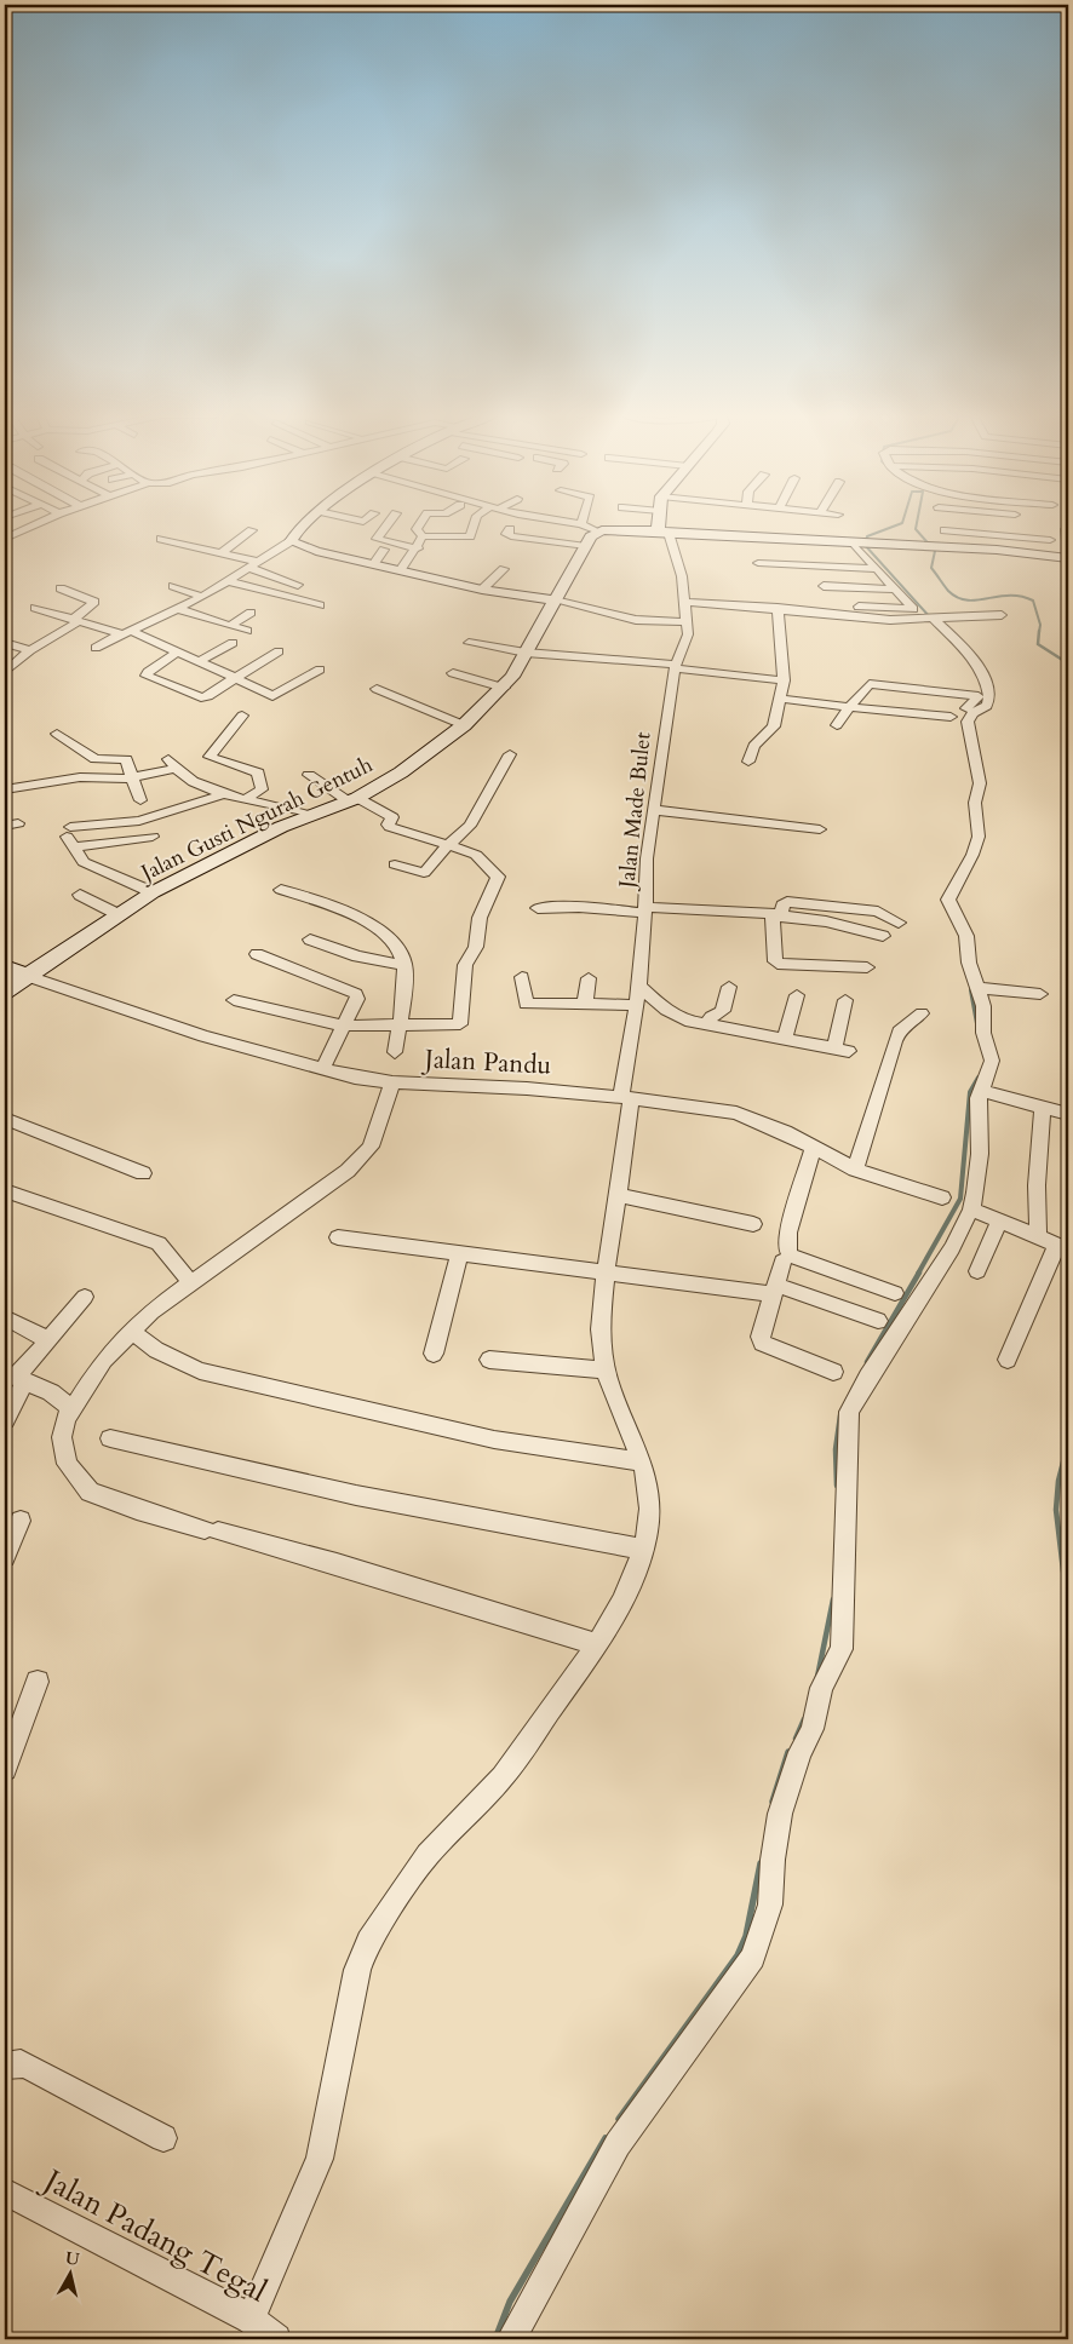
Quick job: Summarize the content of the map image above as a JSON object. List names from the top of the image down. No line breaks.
{"streets":{"main road":["Jalan Gusti Ngurah Gentuh","Jalan Pandu"],"street":["Jalan Made Bulet","Jalan Padang Tegal"]},"crossings":[["Jalan Made Bulet","Jalan Pandu"],["Jalan Made Bulet","Jalan Padang Tegal"],["Jalan Gusti Ngurah Gentuh","Jalan Pandu"]],"north":"top"}
